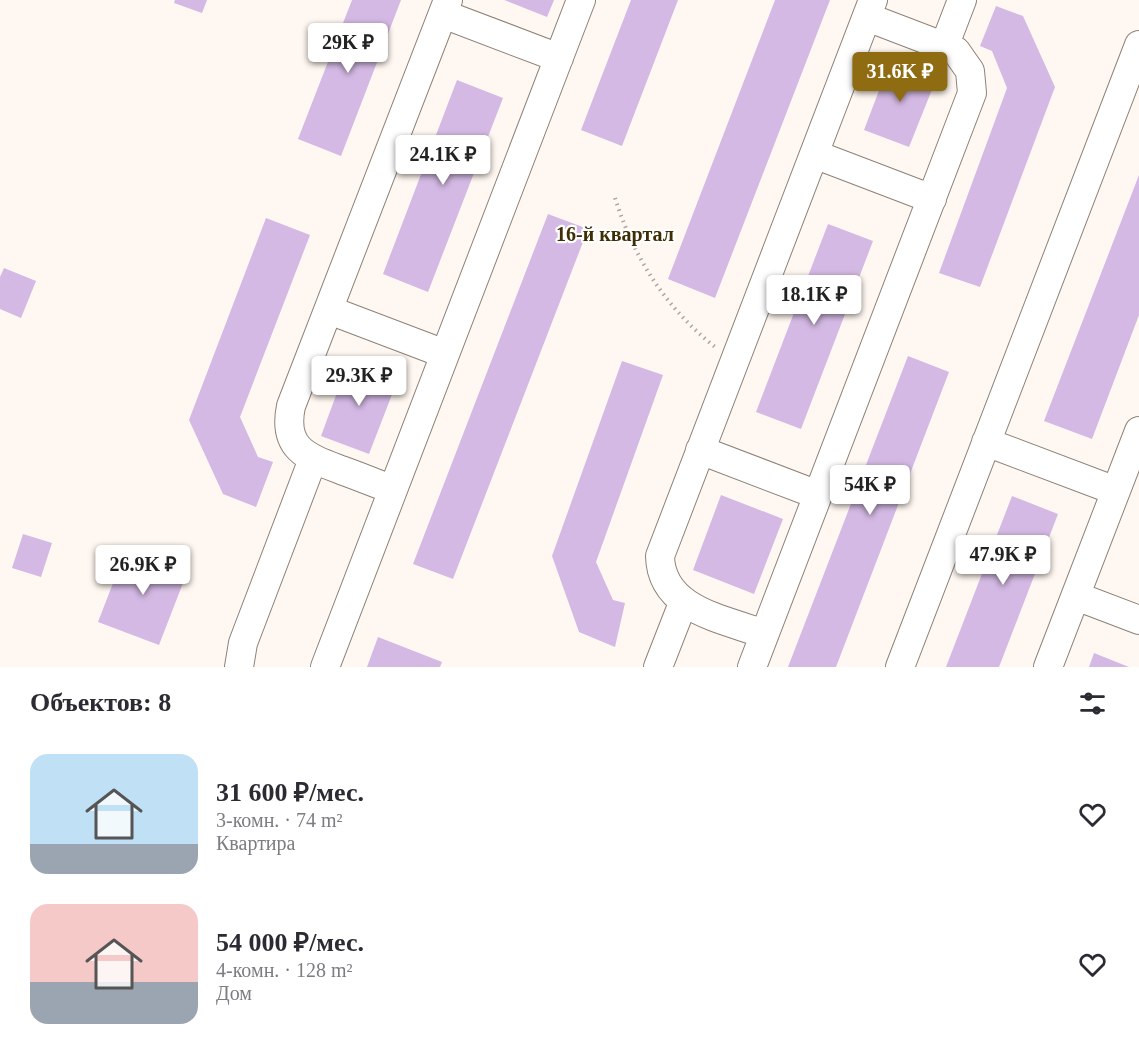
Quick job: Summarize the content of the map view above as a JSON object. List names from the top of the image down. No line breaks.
{"districts":["16-й квартал"],"page":{"price":["29K ₽","31.6K ₽","24.1K ₽","18.1K ₽","29.3K ₽","54K ₽","47.9K ₽","26.9K ₽"],"heading":"Объектов: 8","list":[{"name":"31 600 ₽/мес.","note":"3-комн. · 74 m² · Квартира"},{"name":"54 000 ₽/мес.","note":"4-комн. · 128 m² · Дом"}]}}
